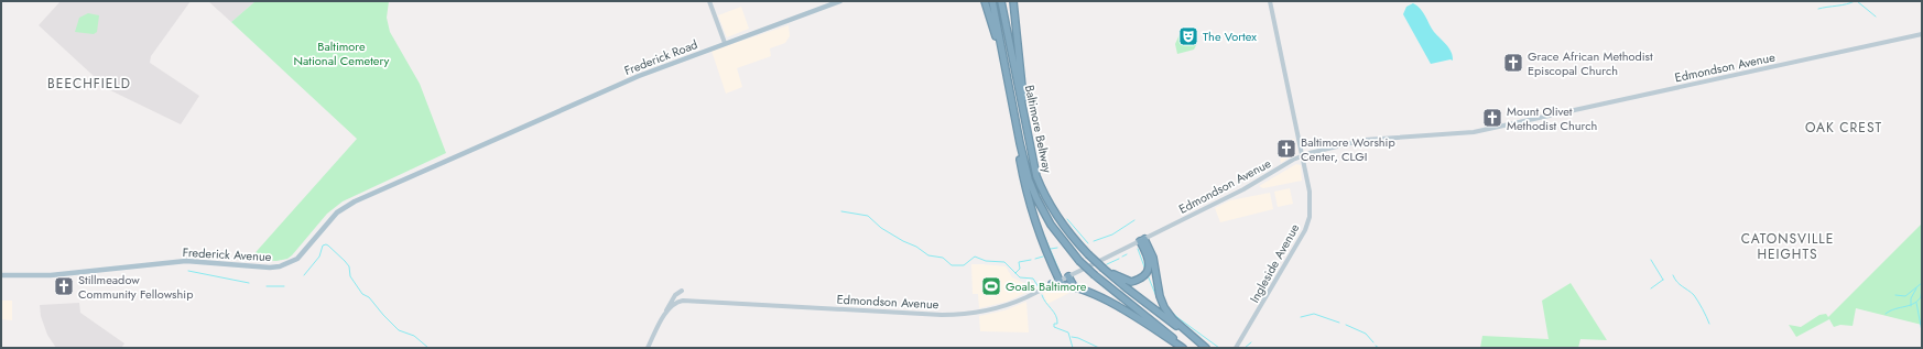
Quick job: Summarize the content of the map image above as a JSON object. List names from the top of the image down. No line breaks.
{"streets":{"highway":["Baltimore Beltway"],"main road":["Frederick Road","Edmondson Avenue","Frederick Avenue","Ingleside Avenue"]},"crossings":[["Frederick Road","Frederick Avenue"],["Edmondson Avenue","Ingleside Avenue"]],"districts":["BEECHFIELD","OAK CREST","CATONSVILLE HEIGHTS"],"parks":["Baltimore National Cemetery"],"places":{"theatre":["The Vortex"],"church":["Grace African Methodist Episcopal Church","Mount Olivet Methodist Church","Baltimore Worship Center, CLGI","Stillmeadow Community Fellowship"],"sports":["Goals Baltimore"]}}
